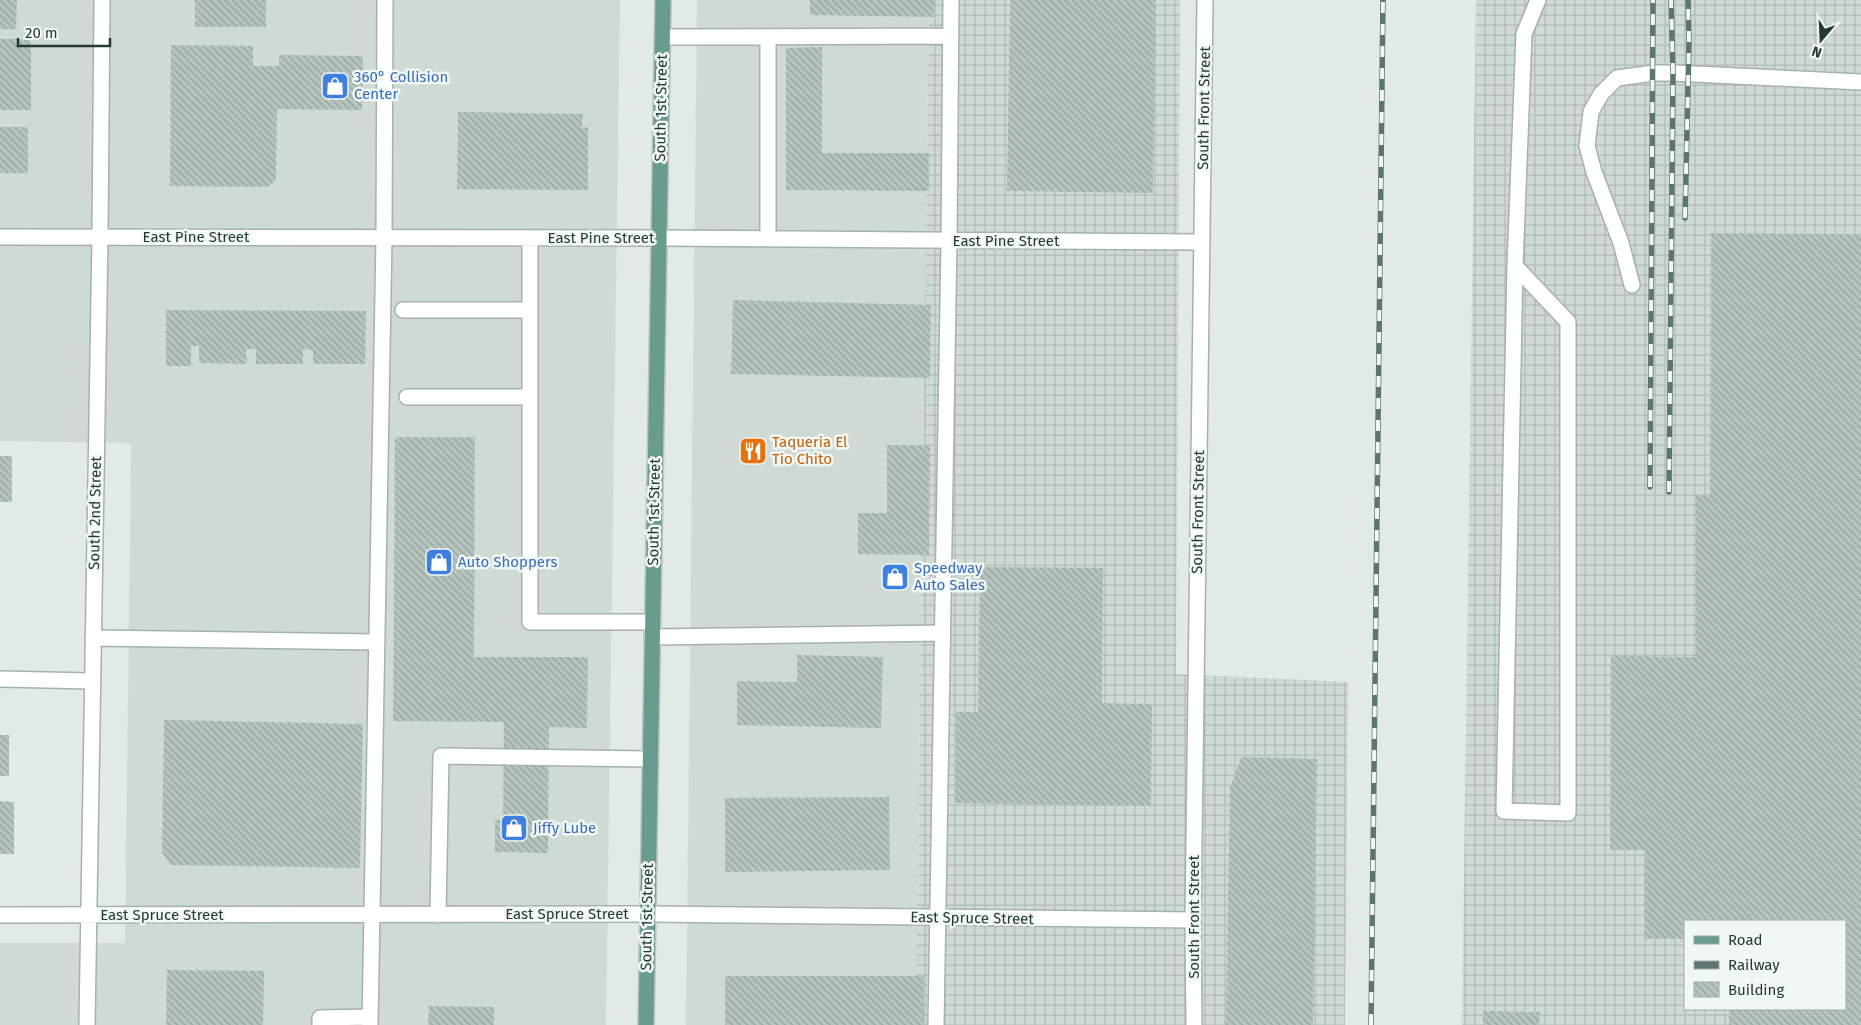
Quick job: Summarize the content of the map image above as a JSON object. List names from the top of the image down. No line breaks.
{"streets":{"main road":["South 1st Street"],"street":["South Front Street","East Pine Street","South 2nd Street","East Spruce Street"]},"crossings":[["South 1st Street","East Pine Street"],["South 1st Street","East Spruce Street"],["South Front Street","East Pine Street"],["South Front Street","East Spruce Street"],["East Pine Street","South 2nd Street"],["South 2nd Street","East Spruce Street"]],"places":{"shop":["360° Collision Center","Auto Shoppers","Speedway Auto Sales","Jiffy Lube"],"restaurant":["Taqueria El Tio Chito"]},"legend":["Road","Railway","Building"],"scale_bar":"20 m","north":"bottom"}
